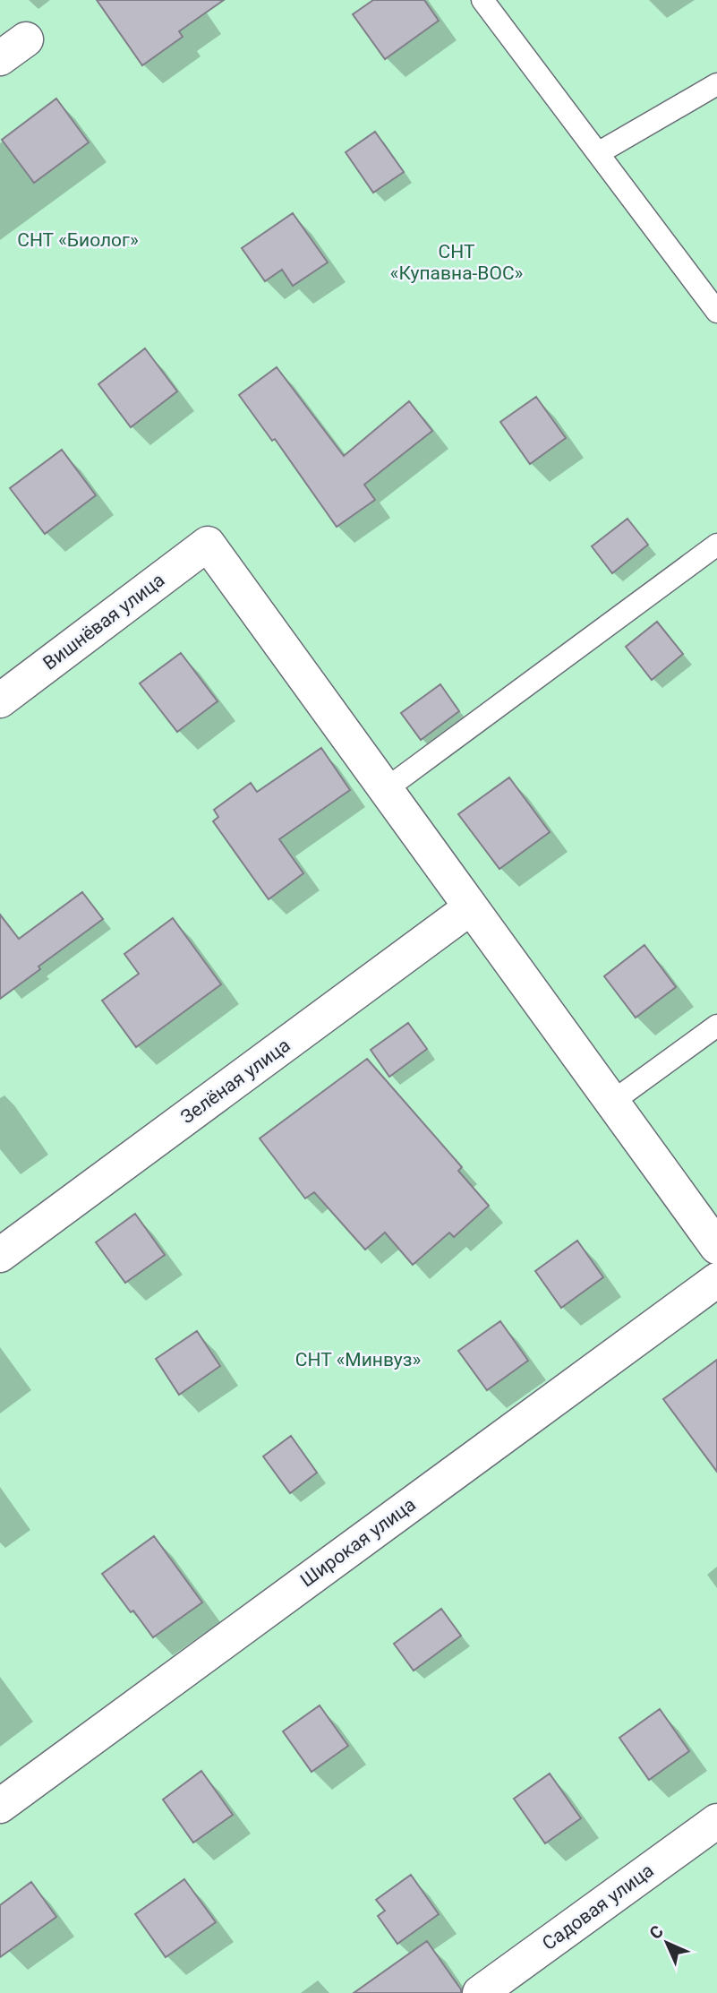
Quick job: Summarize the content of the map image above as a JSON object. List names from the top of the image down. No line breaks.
{"streets":{"street":["Вишнёвая улица","Зелёная улица","Широкая улица","Садовая улица"]},"parks":["СНТ «Биолог»","СНТ «Купавна-ВОС»","СНТ «Минвуз»"],"north":"top left"}
